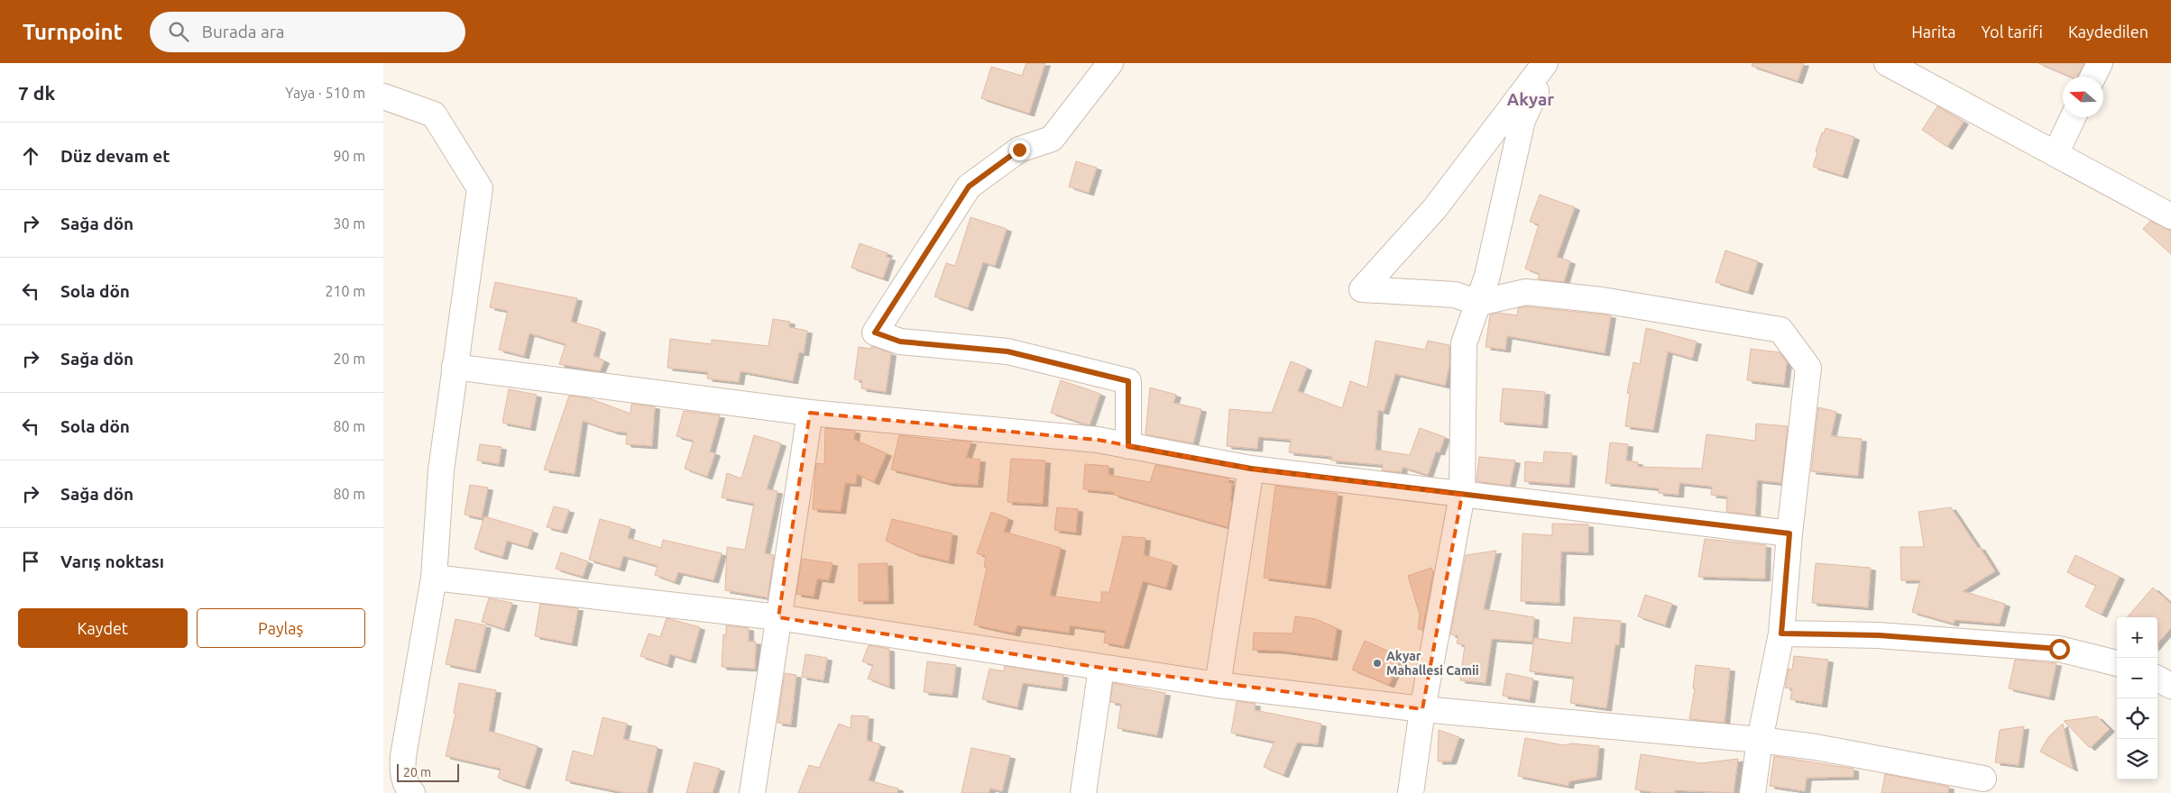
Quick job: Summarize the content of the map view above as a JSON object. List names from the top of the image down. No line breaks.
{"districts":["Akyar"],"places":["Akyar Mahallesi Camii"],"scale_bar":"20 m","north":"left","page":{"header":"Turnpoint","search":"Burada ara","nav":["Harita","Yol tarifi","Kaydedilen"],"heading":["7 dk","Yaya · 510 m"],"list":[["Düz devam et","90 m"],["Sağa dön","30 m"],["Sola dön","210 m"],["Sağa dön","20 m"],["Sola dön","80 m"],["Sağa dön","80 m"],"Varış noktası"],"buttons":["Kaydet","Paylaş"],"map_buttons":["+","−"],"scale":"20 m"}}
